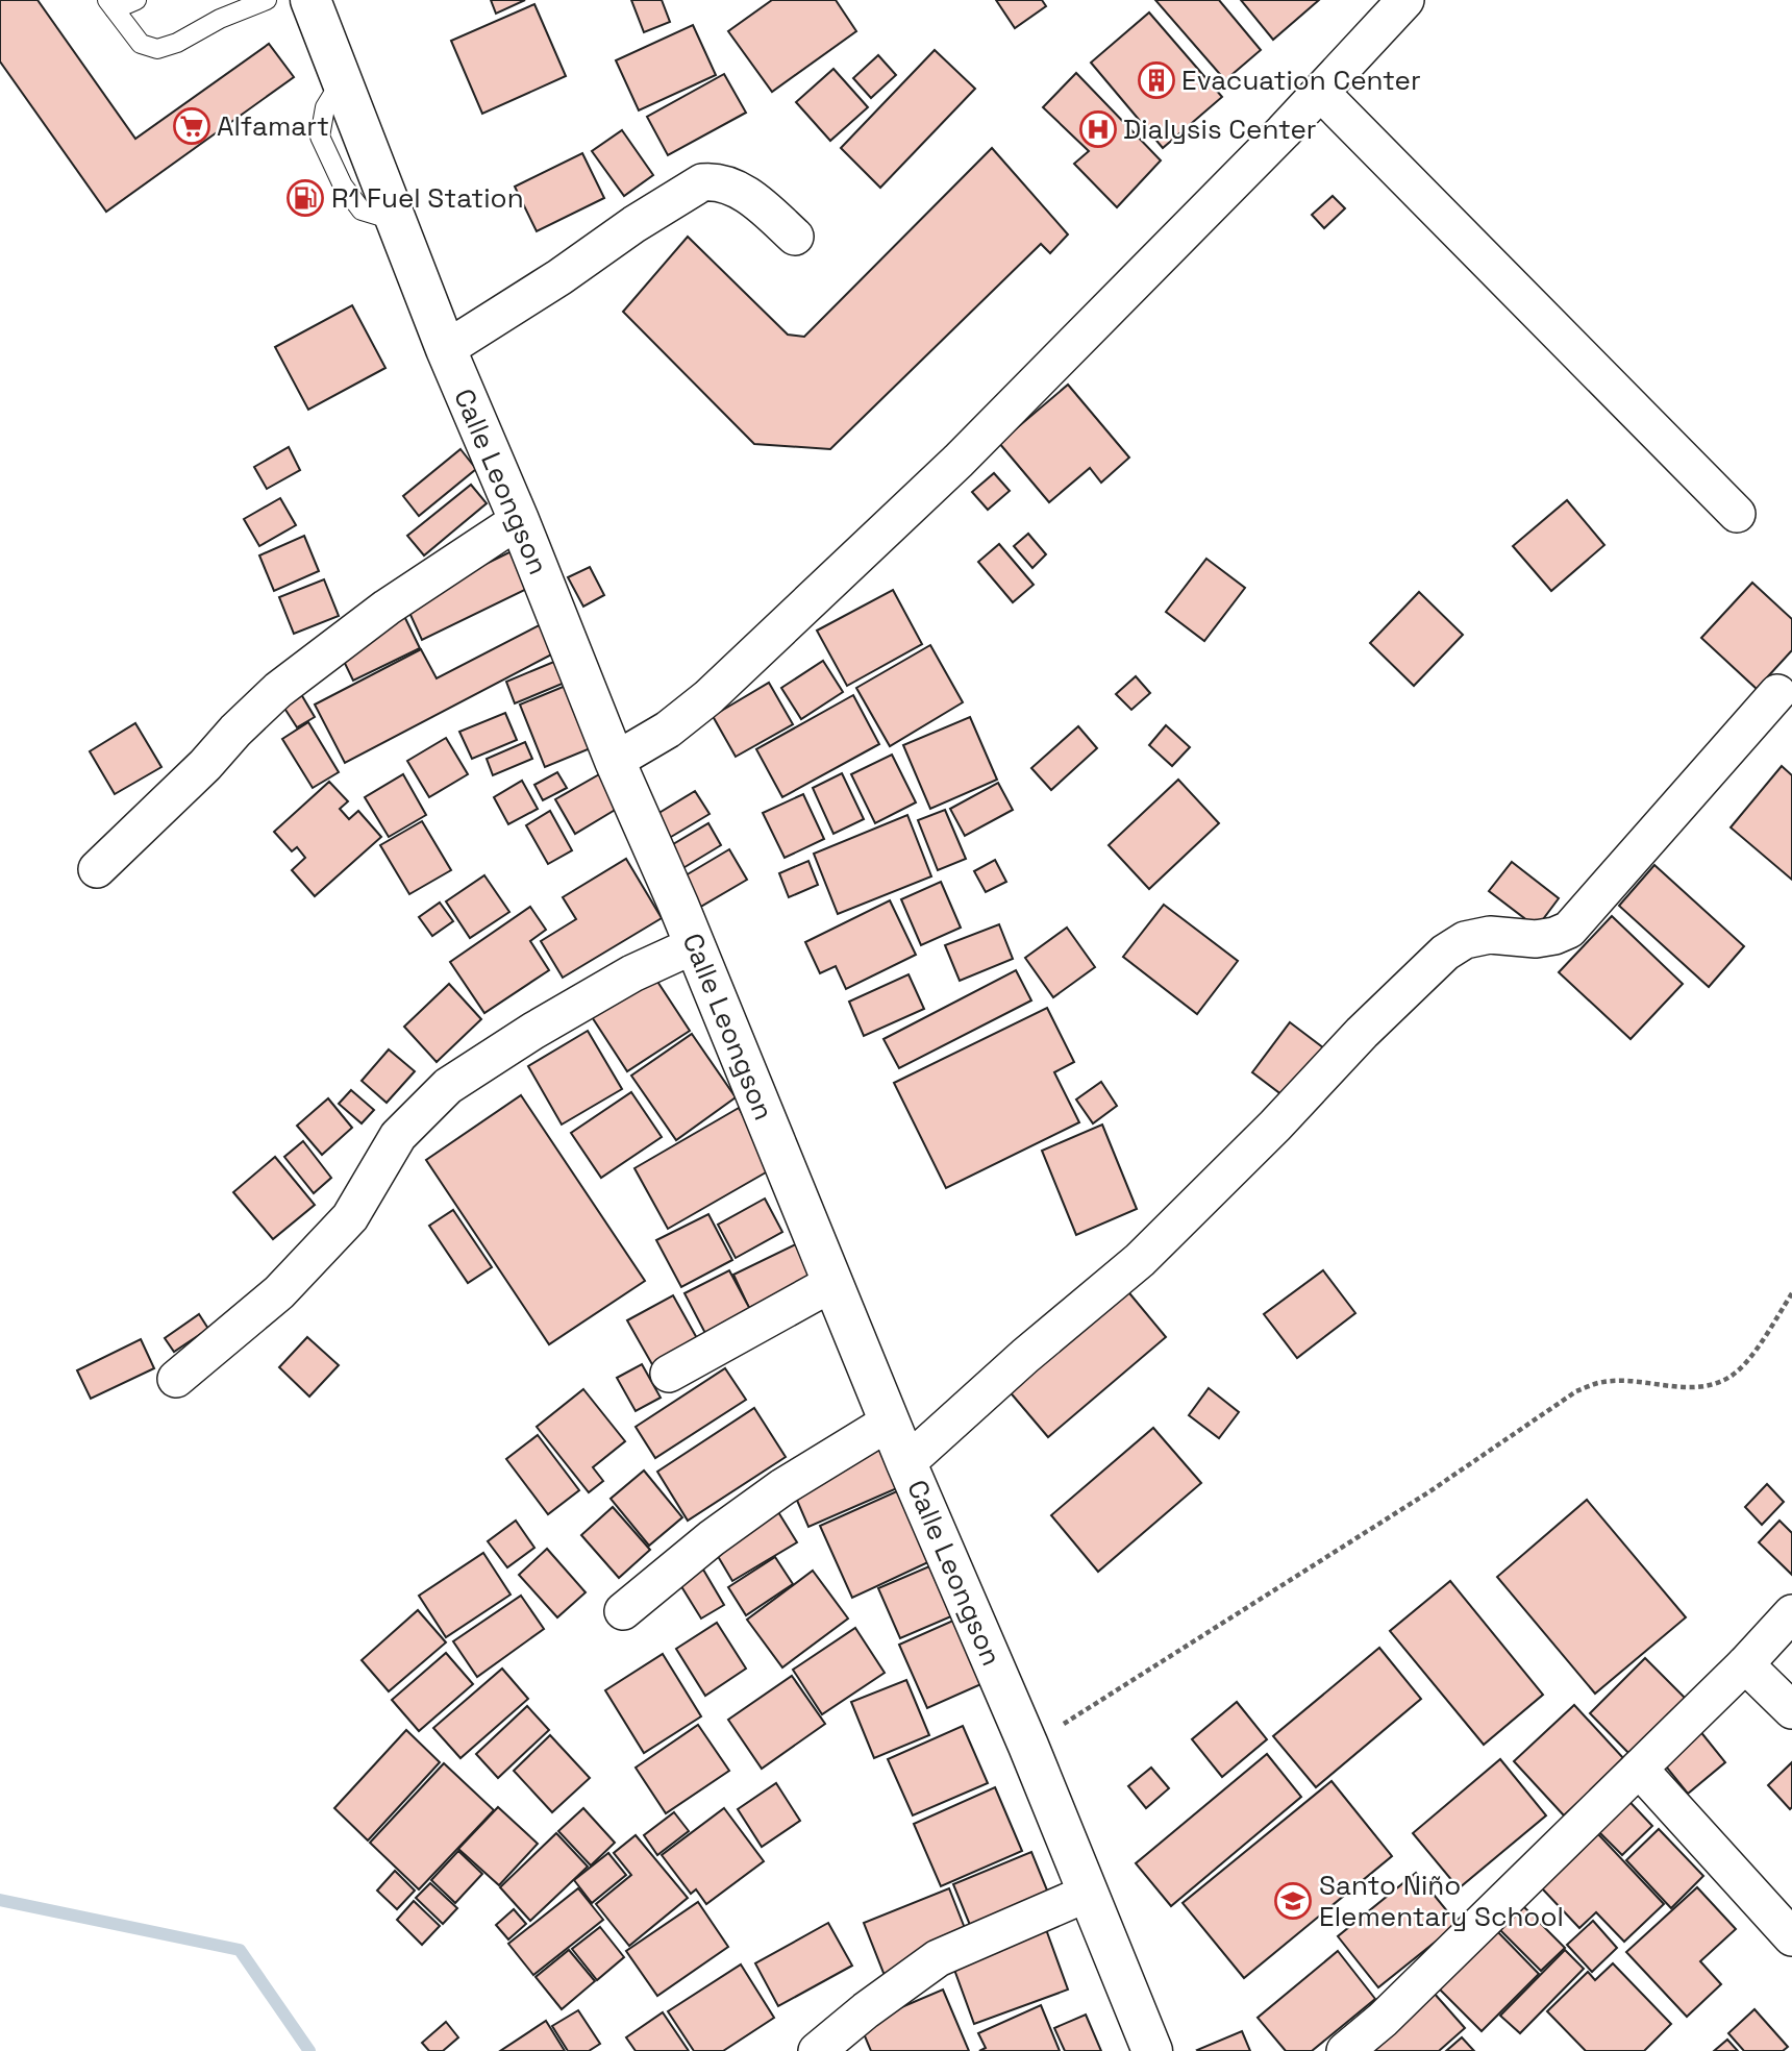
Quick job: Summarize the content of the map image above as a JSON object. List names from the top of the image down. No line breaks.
{"streets":{"main road":["Calle Leongson"]},"places":{"building":["Evacuation Center"],"supermarket":["Alfamart"],"hospital":["Dialysis Center"],"fuel station":["R1 Fuel Station"],"school or university":["Santo Niño Elementary School"]}}
